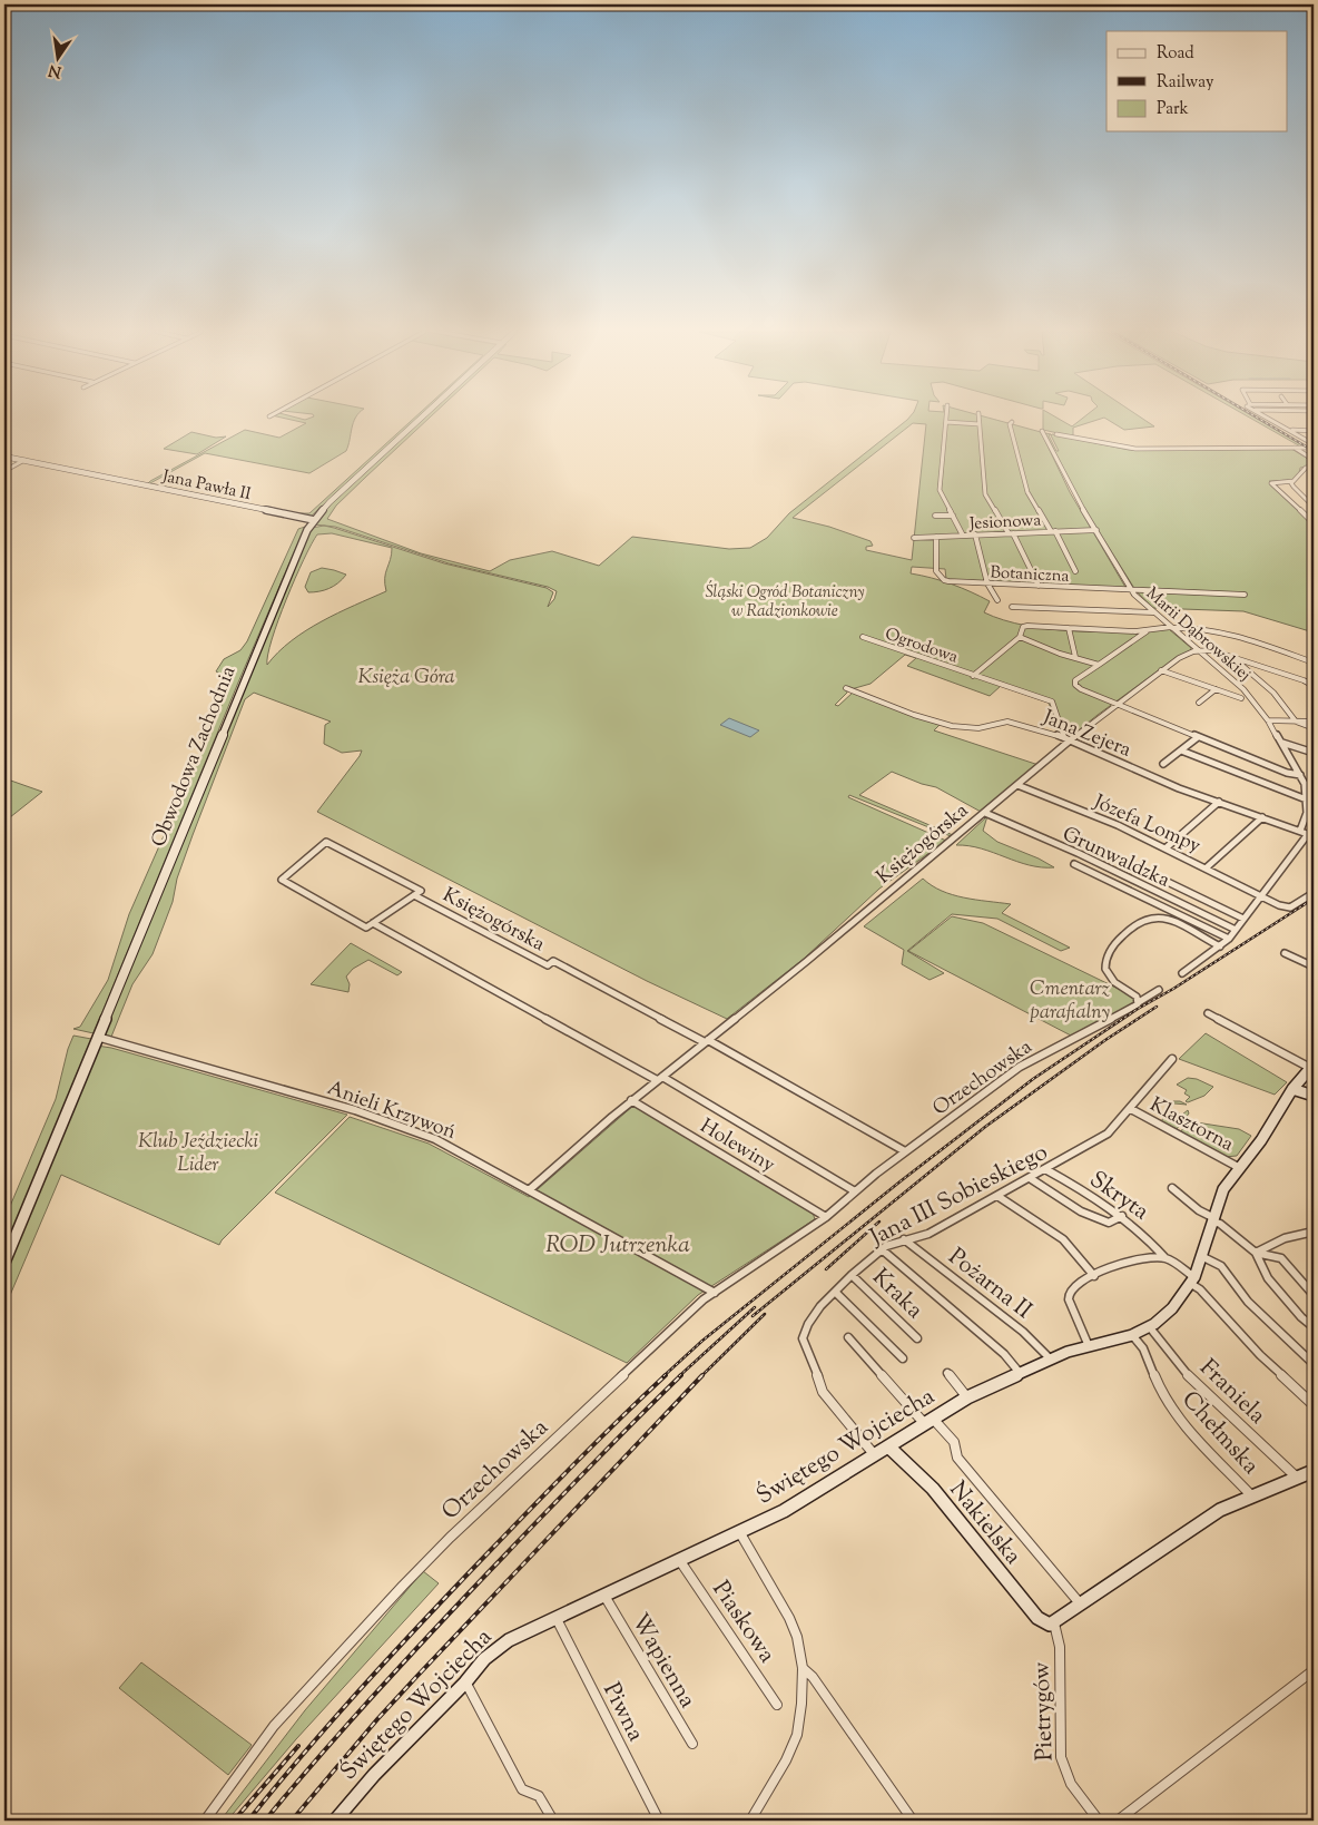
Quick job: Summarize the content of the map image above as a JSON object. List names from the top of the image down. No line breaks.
{"streets":{"main road":["Jana Pawła II","Obwodowa Zachodnia","Świętego Wojciecha","Nakielska"],"street":["Jesionowa","Botaniczna","Marii Dąbrowskiej","Ogrodowa","Jana Zejera","Józefa Lompy","Księżogórska","Grunwaldzka","Orzechowska","Anieli Krzywoń","Klasztorna","Holewiny","Jana III Sobieskiego","Skryta","Pożarna II","Kraka","Franiela","Chełmska","Piaskowa","Wapienna","Piwna","Pietrygów"]},"crossings":[["Jana Pawła II","Obwodowa Zachodnia"],["Jesionowa","Botaniczna"],["Jesionowa","Marii Dąbrowskiej"],["Botaniczna","Marii Dąbrowskiej"],["Marii Dąbrowskiej","Ogrodowa"],["Marii Dąbrowskiej","Księżogórska"],["Ogrodowa","Jana Zejera"],["Ogrodowa","Księżogórska"],["Jana Zejera","Księżogórska"],["Obwodowa Zachodnia","Anieli Krzywoń"],["Józefa Lompy","Księżogórska"],["Księżogórska","Grunwaldzka"],["Księżogórska","Anieli Krzywoń"],["Księżogórska","Holewiny"],["Orzechowska","Anieli Krzywoń"],["Orzechowska","Holewiny"],["Klasztorna","Jana III Sobieskiego"],["Klasztorna","Świętego Wojciecha"],["Jana III Sobieskiego","Skryta"],["Jana III Sobieskiego","Pożarna II"],["Jana III Sobieskiego","Kraka"],["Jana III Sobieskiego","Świętego Wojciecha"],["Skryta","Świętego Wojciecha"],["Pożarna II","Świętego Wojciecha"],["Franiela","Świętego Wojciecha"],["Chełmska","Świętego Wojciecha"],["Świętego Wojciecha","Nakielska"],["Świętego Wojciecha","Piaskowa"],["Świętego Wojciecha","Wapienna"],["Świętego Wojciecha","Piwna"],["Nakielska","Pietrygów"]],"parks":["Śląski Ogród Botaniczny w Radzionkowie","Księża Góra","Cmentarz parafialny","Klub Jeździecki Lider","ROD Jutrzenka"],"legend":["Road","Railway","Park"],"north":"bottom"}
